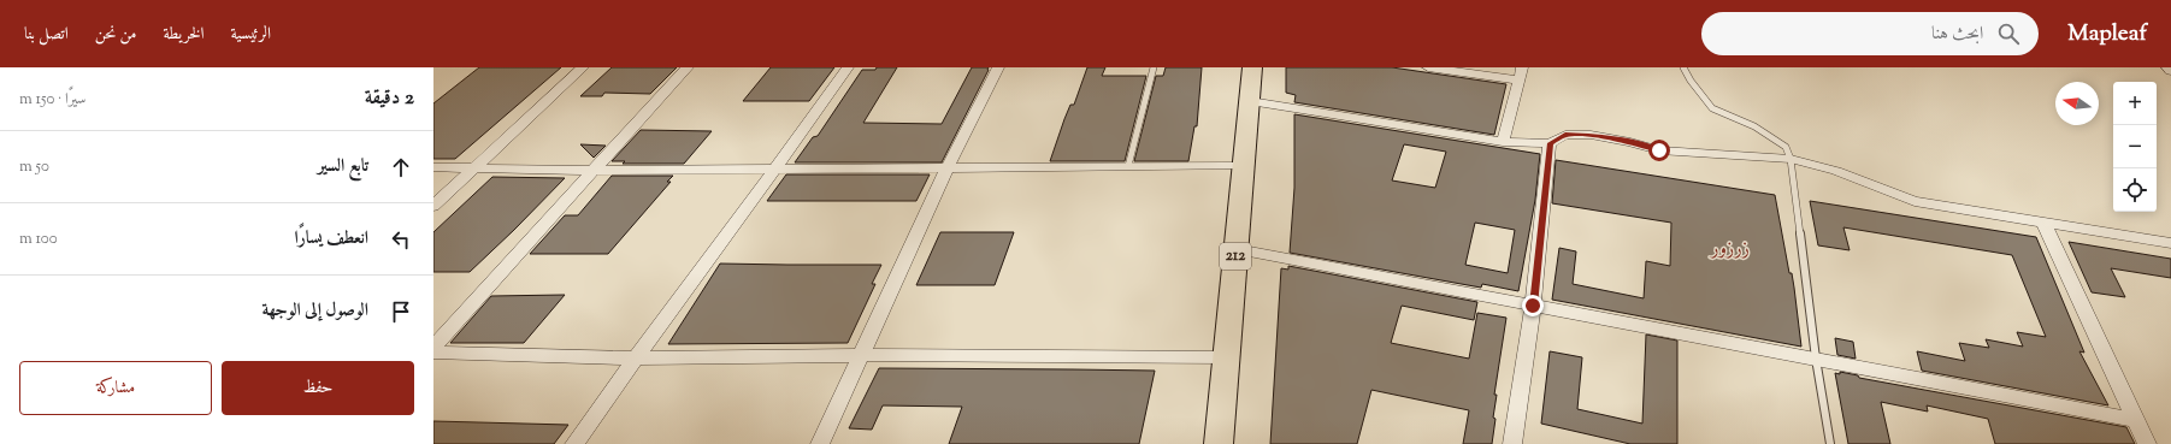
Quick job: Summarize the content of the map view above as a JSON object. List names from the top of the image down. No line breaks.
{"streets":{"main road":["212"]},"districts":["زرزور"],"north":"left","page":{"header":"Mapleaf","search":"ابحث هنا","nav":["الرئيسية","الخريطة","من نحن","اتصل بنا"],"heading":["2 دقيقة","سيرًا · 150 m"],"map_buttons":["+","−"],"list":[["تابع السير","50 m"],["انعطف يسارًا","100 m"],"الوصول إلى الوجهة"],"buttons":["حفظ","مشاركة"]}}
